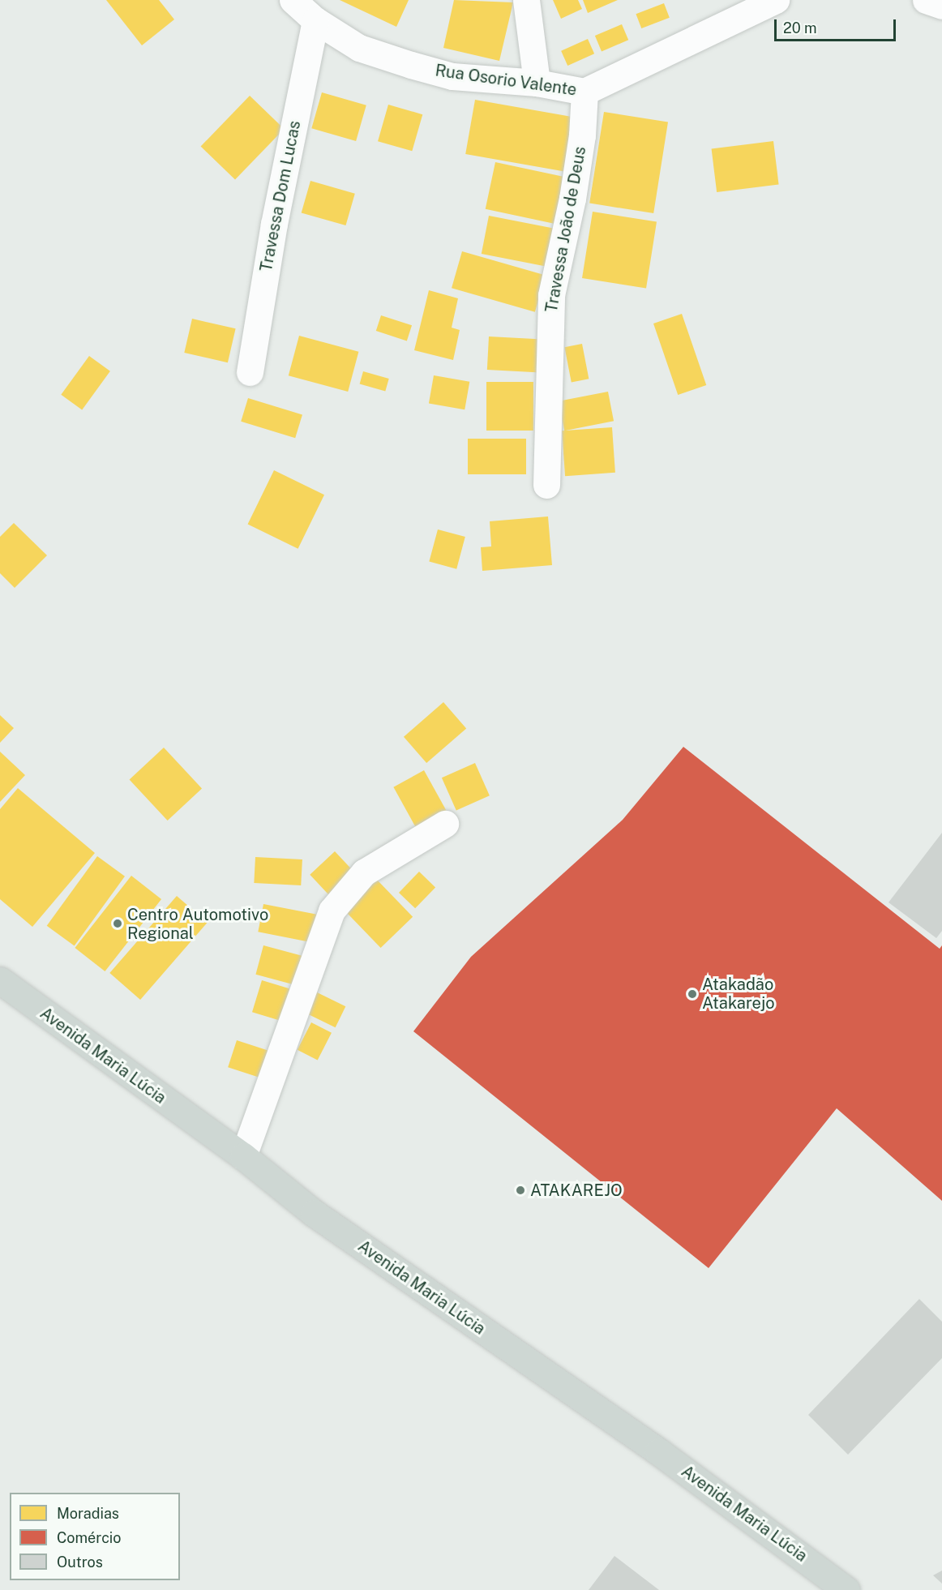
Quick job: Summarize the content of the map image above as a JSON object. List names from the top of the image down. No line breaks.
{"streets":{"main road":["Avenida Maria Lúcia"],"street":["Rua Osorio Valente","Travessa Dom Lucas","Travessa João de Deus"]},"crossings":[["Rua Osorio Valente","Travessa Dom Lucas"],["Rua Osorio Valente","Travessa João de Deus"]],"places":["Centro Automotivo Regional","Atakadão Atakarejo","ATAKAREJO"],"legend":["Moradias","Comércio","Outros"],"scale_bar":"20 m"}
